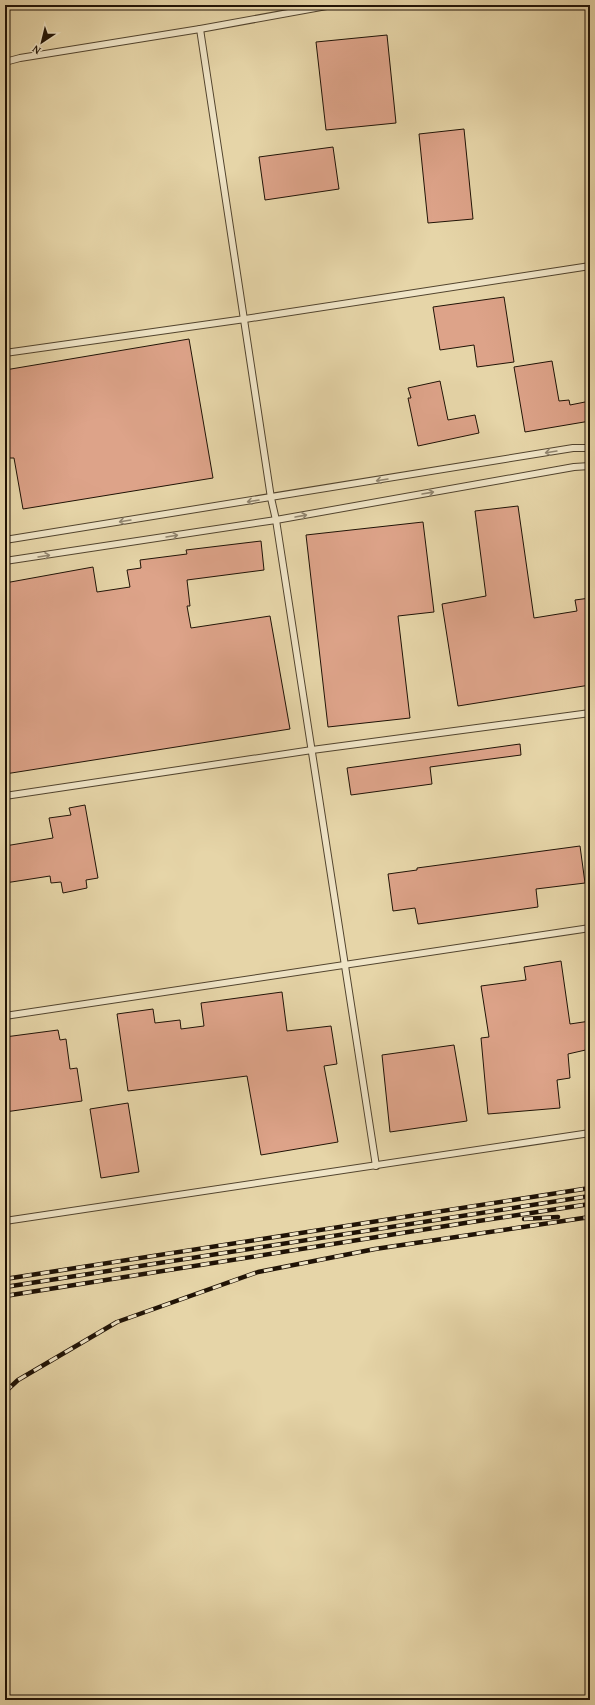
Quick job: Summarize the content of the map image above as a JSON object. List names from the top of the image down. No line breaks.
{"north":"bottom left"}
